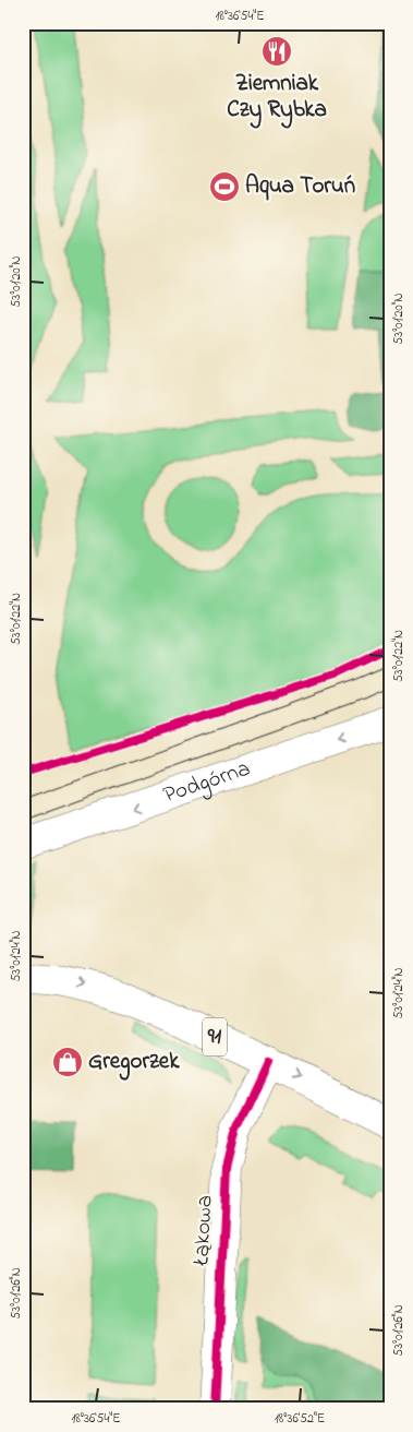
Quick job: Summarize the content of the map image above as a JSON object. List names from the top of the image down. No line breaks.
{"streets":{"main road":["Podgórna","91","Łąkowa"]},"crossings":[["91","Łąkowa"]],"one_way":["Podgórna"],"places":{"restaurant":["Ziemniak Czy Rybka"],"sports":["Aqua Toruń"],"shop":["Gregorzek"]},"coordinates":["18°36'54\"E","53°01'20\"N","53°01'22\"N","53°01'24\"N","53°01'26\"N","18°36'52\"E"]}
